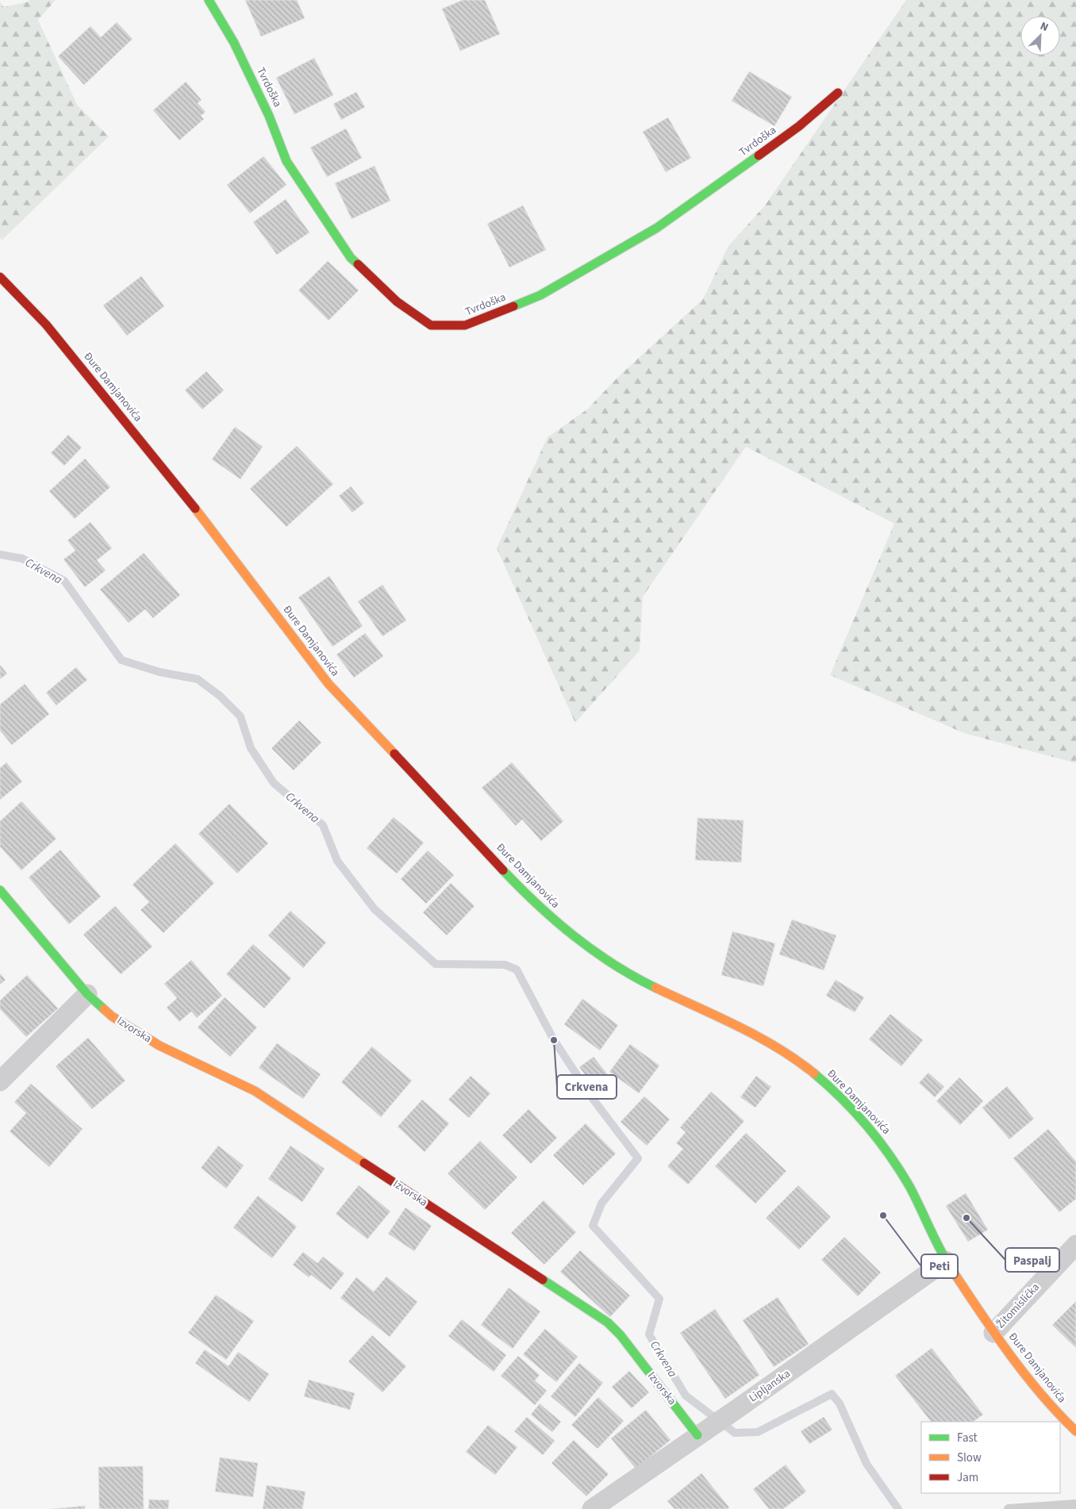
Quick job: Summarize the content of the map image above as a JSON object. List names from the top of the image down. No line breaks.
{"streets":{"street":["Tvrdoška","Đure Damjanovića","Izvorska","Žitomislićka","Lipljanska"]},"crossings":[["Đure Damjanovića","Žitomislićka"],["Đure Damjanovića","Lipljanska"],["Izvorska","Lipljanska"]],"water":["Crkvena"],"places":["Crkvena","Peti","Paspalj"],"legend":["Fast","Slow","Jam"],"north":"top right"}
